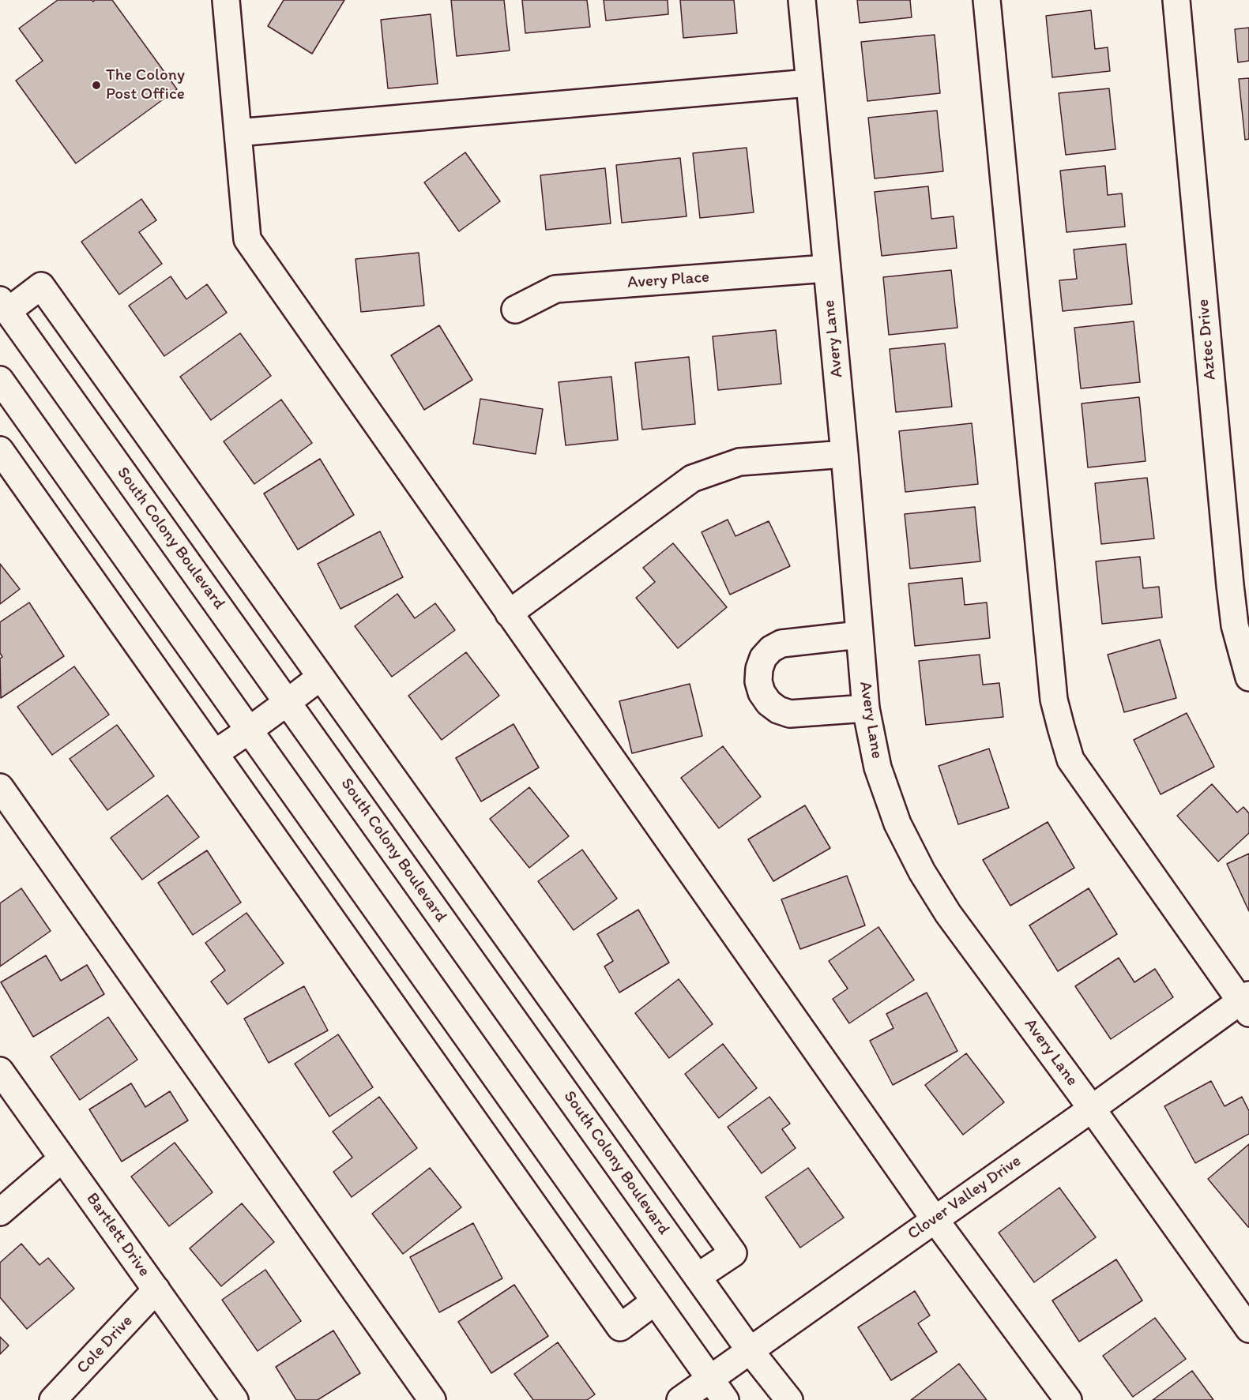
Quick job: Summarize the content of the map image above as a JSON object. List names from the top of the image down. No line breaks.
{"streets":{"street":["Avery Place","Avery Lane","Aztec Drive","South Colony Boulevard","Clover Valley Drive","Bartlett Drive","Cole Drive"]},"crossings":[["Avery Place","Avery Lane"],["Avery Lane","Clover Valley Drive"],["South Colony Boulevard","Clover Valley Drive"],["Bartlett Drive","Cole Drive"]],"places":["The Colony Post Office"]}
